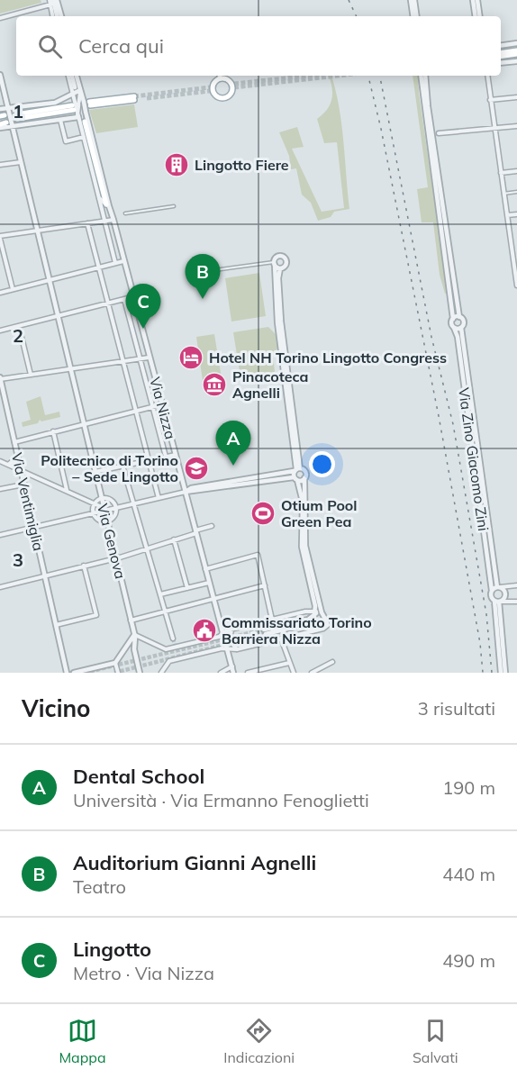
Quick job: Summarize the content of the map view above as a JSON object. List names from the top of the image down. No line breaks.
{"streets":{"street":["Via Nizza","Via Zino Giacomo Zini","Via Ventimiglia","Via Genova"]},"places":{"building":["Lingotto Fiere"],"hotel":["Hotel NH Torino Lingotto Congress"],"museum":["Pinacoteca Agnelli"],"school or university":["Politecnico di Torino – Sede Lingotto"],"sports":["Otium Pool Green Pea"],"public building":["Commissariato Torino Barriera Nizza"]},"page":{"search":"Cerca qui","pins":["B","C","A"],"heading":["Vicino","3 risultati"],"list":[{"mark":"A","name":"Dental School","note":"Università · Via Ermanno Fenoglietti","value":"190 m"},{"mark":"B","name":"Auditorium Gianni Agnelli","note":"Teatro","value":"440 m"},{"mark":"C","name":"Lingotto","note":"Metro · Via Nizza","value":"490 m"}],"nav":["Mappa","Indicazioni","Salvati"]},"grid":{"rows":["1","2","3"]}}
